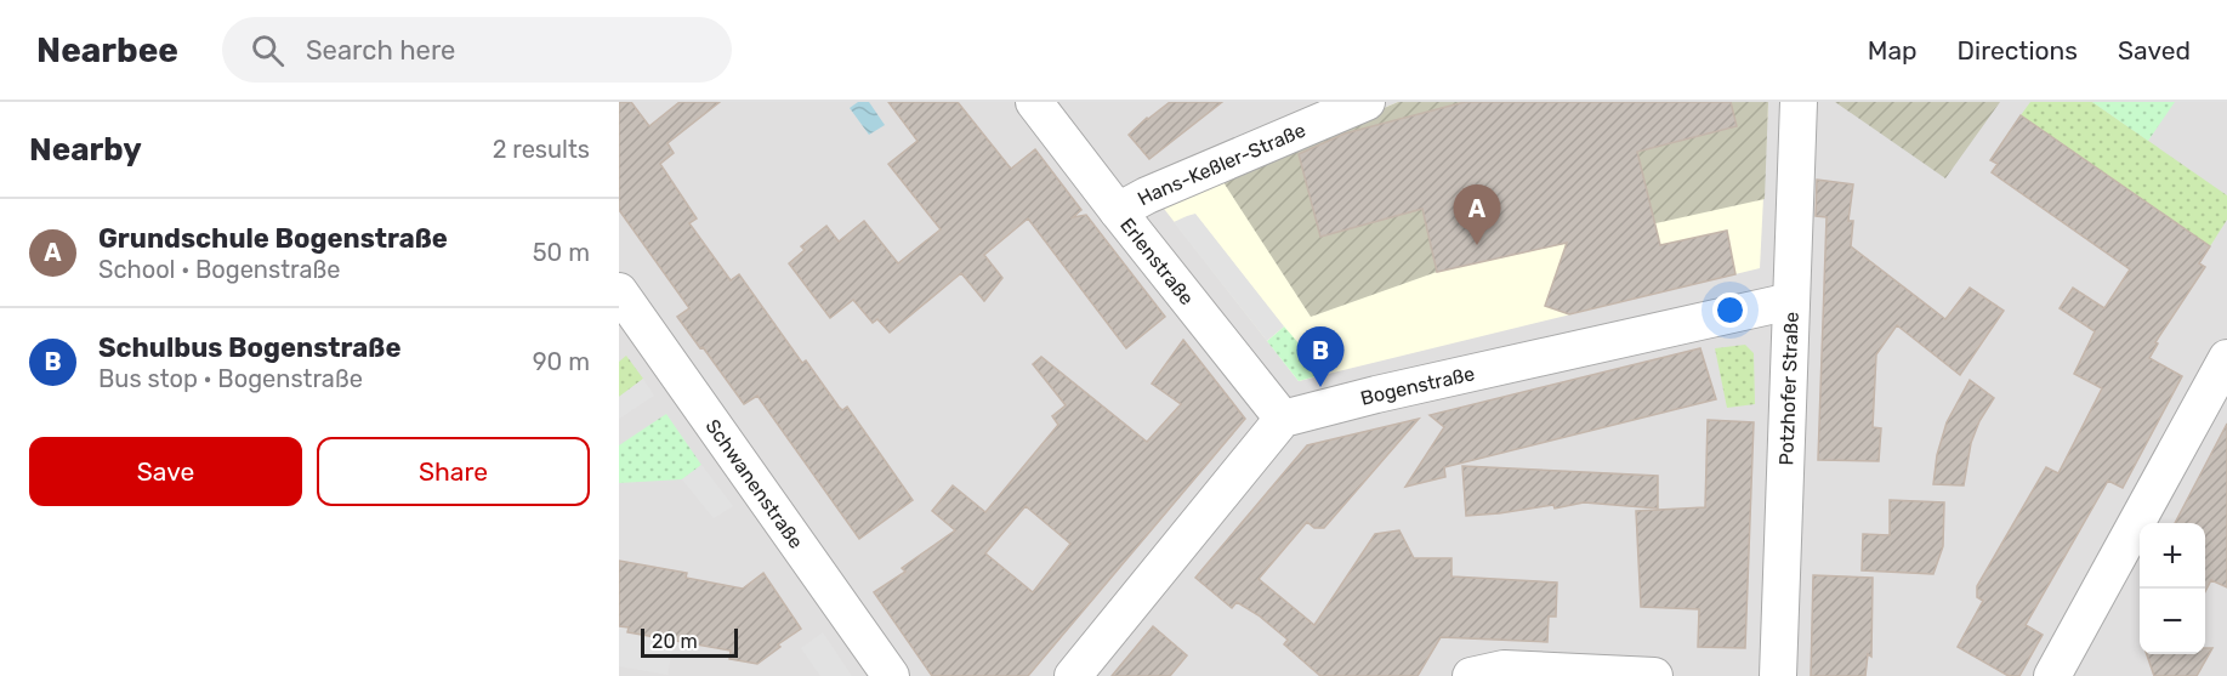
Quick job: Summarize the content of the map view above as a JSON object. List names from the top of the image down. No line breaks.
{"streets":{"street":["Hans-Keßler-Straße","Erlenstraße","Bogenstraße","Potzhofer Straße","Schwanenstraße"]},"crossings":[["Hans-Keßler-Straße","Erlenstraße"],["Erlenstraße","Bogenstraße"],["Bogenstraße","Potzhofer Straße"]],"scale_bar":"20 m","page":{"header":"Nearbee","search":"Search here","nav":["Map","Directions","Saved"],"heading":["Nearby","2 results"],"pins":["A","B"],"list":[{"mark":"A","name":"Grundschule Bogenstraße","note":"School · Bogenstraße","value":"50 m"},{"mark":"B","name":"Schulbus Bogenstraße","note":"Bus stop · Bogenstraße","value":"90 m"}],"buttons":["Save","Share"],"map_buttons":["+","−"],"scale":"20 m"}}
